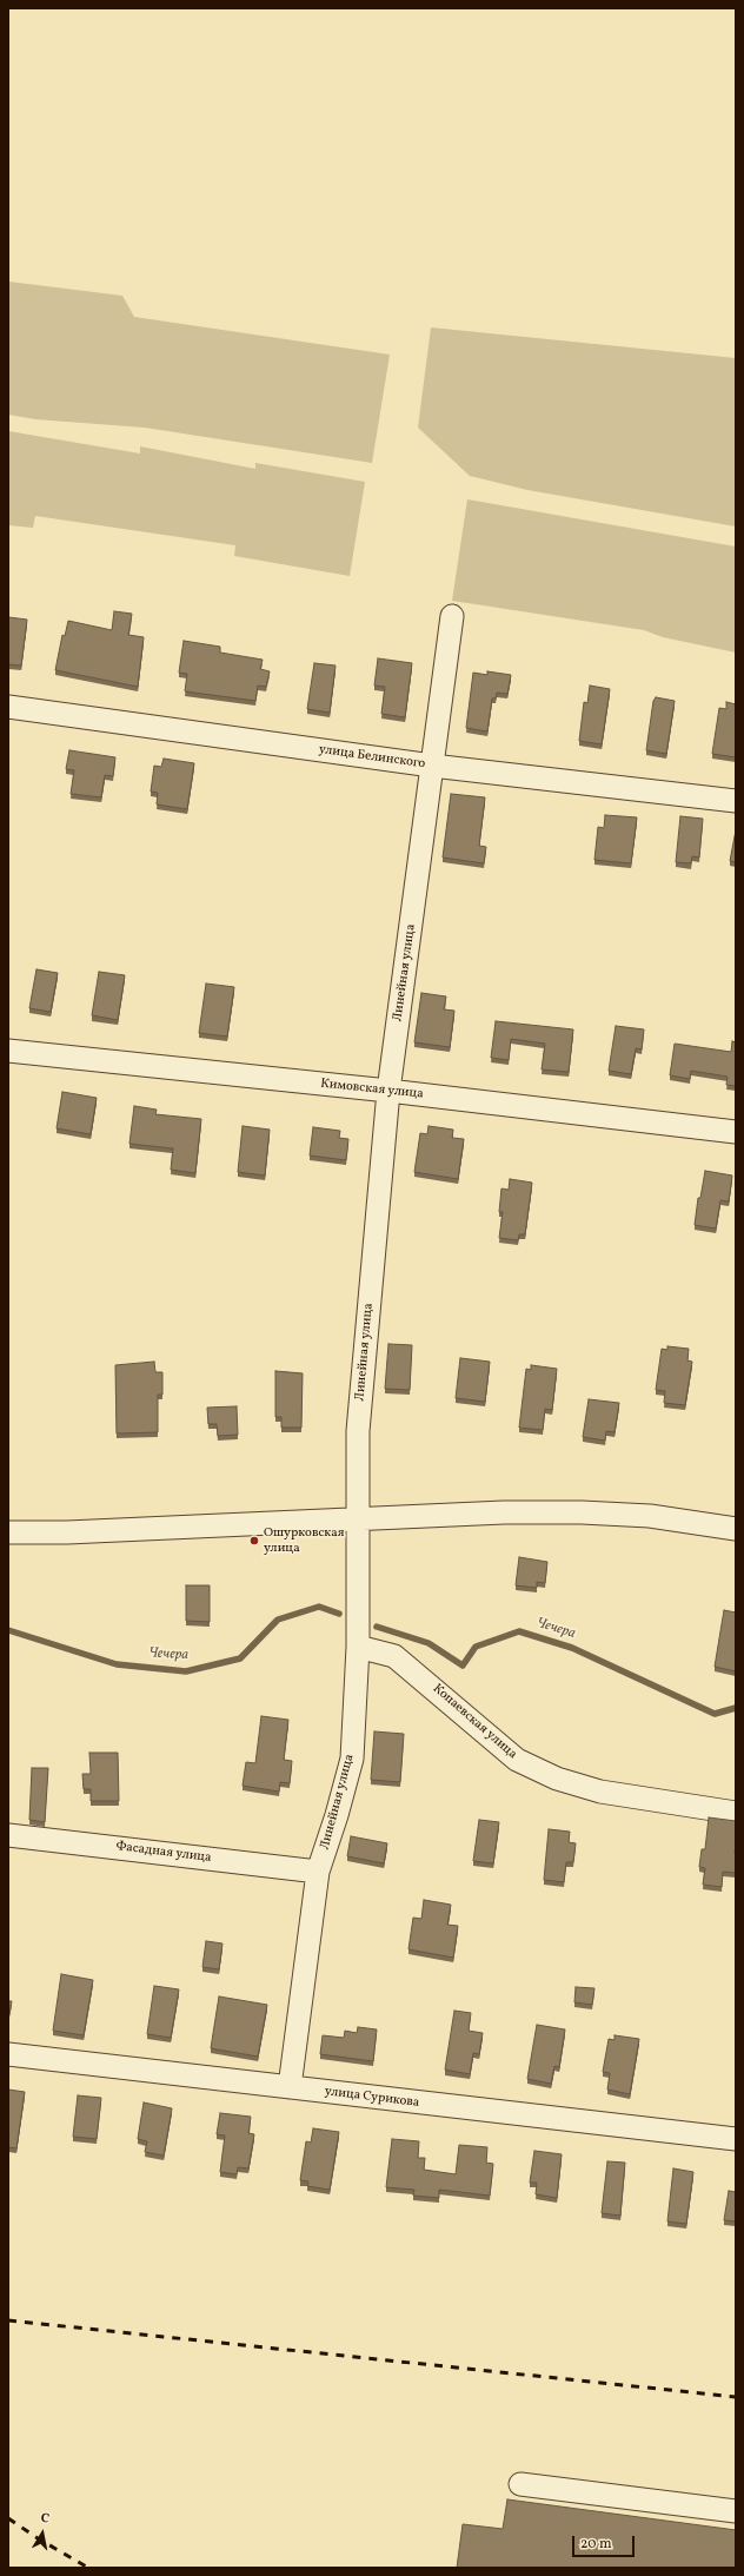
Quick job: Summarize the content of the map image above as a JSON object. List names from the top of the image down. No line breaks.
{"streets":{"street":["улица Белинского","Линейная улица","Кимовская улица","Копаевская улица","Фасадная улица","улица Сурикова"]},"crossings":[["улица Белинского","Линейная улица"],["Линейная улица","Кимовская улица"],["Линейная улица","Копаевская улица"],["Линейная улица","Фасадная улица"],["Линейная улица","улица Сурикова"]],"water":["Чечера"],"places":["Ошурковская улица"],"scale_bar":"20 m","north":"top"}
